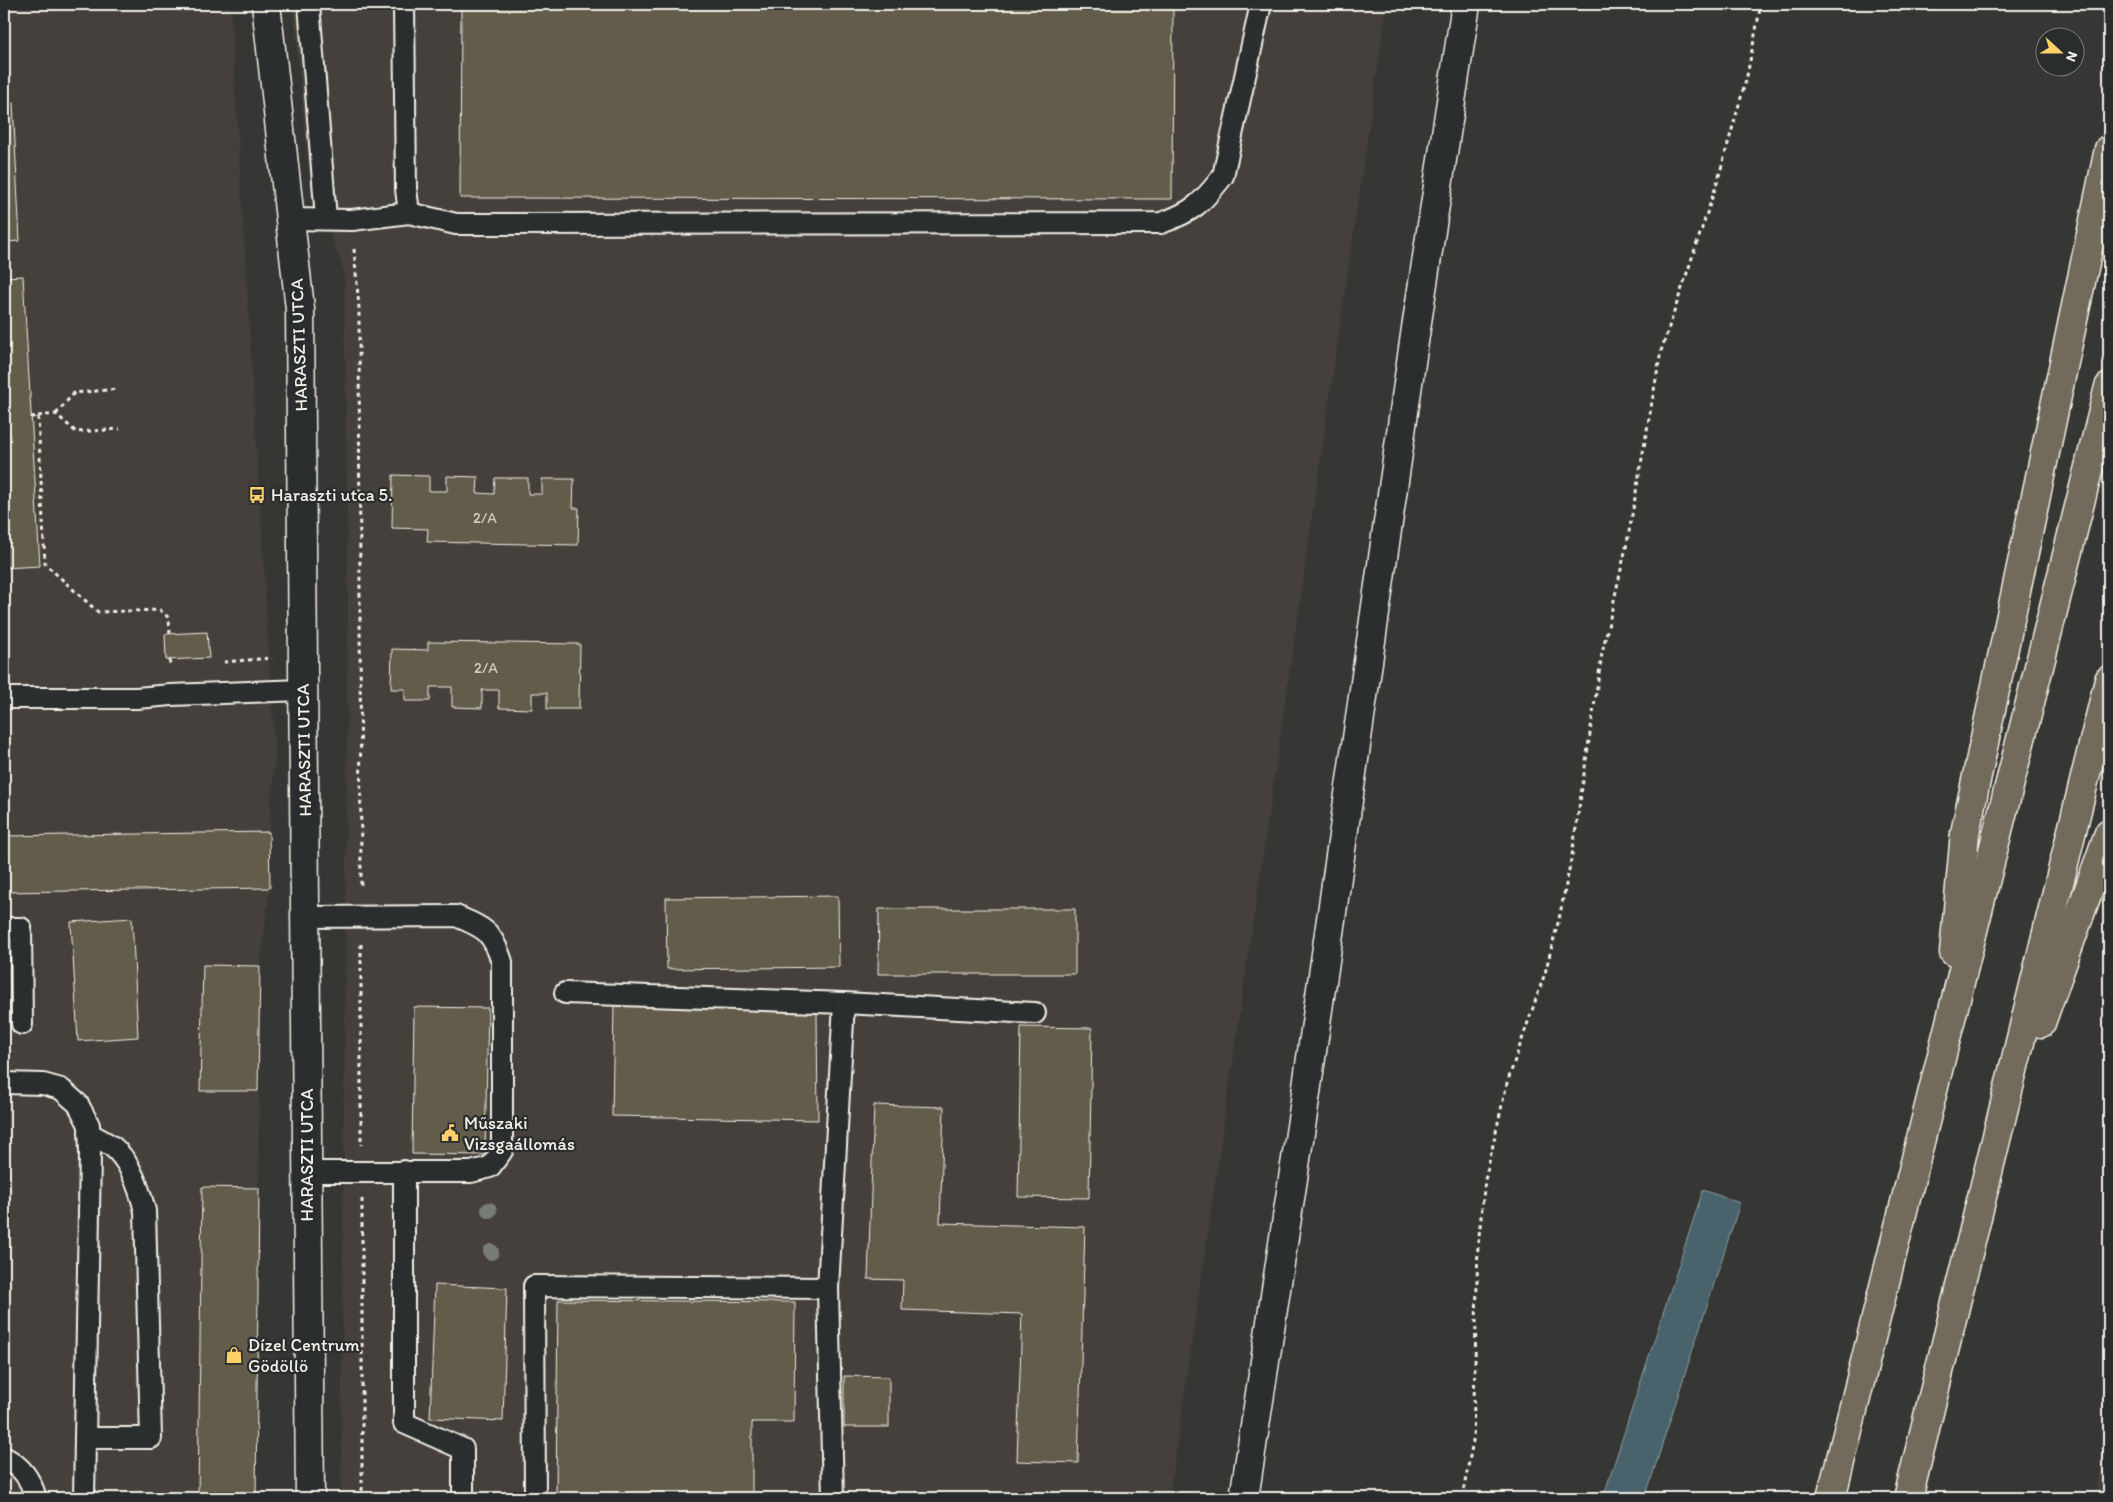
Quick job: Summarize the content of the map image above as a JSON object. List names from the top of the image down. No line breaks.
{"streets":{"street":["HARASZTI UTCA"]},"places":{"bus stop":["Haraszti utca 5."],"public building":["Műszaki Vizsgaállomás"],"shop":["Dízel Centrum Gödöllö"]},"house_numbers":["2/A","2/A"],"north":"right"}
